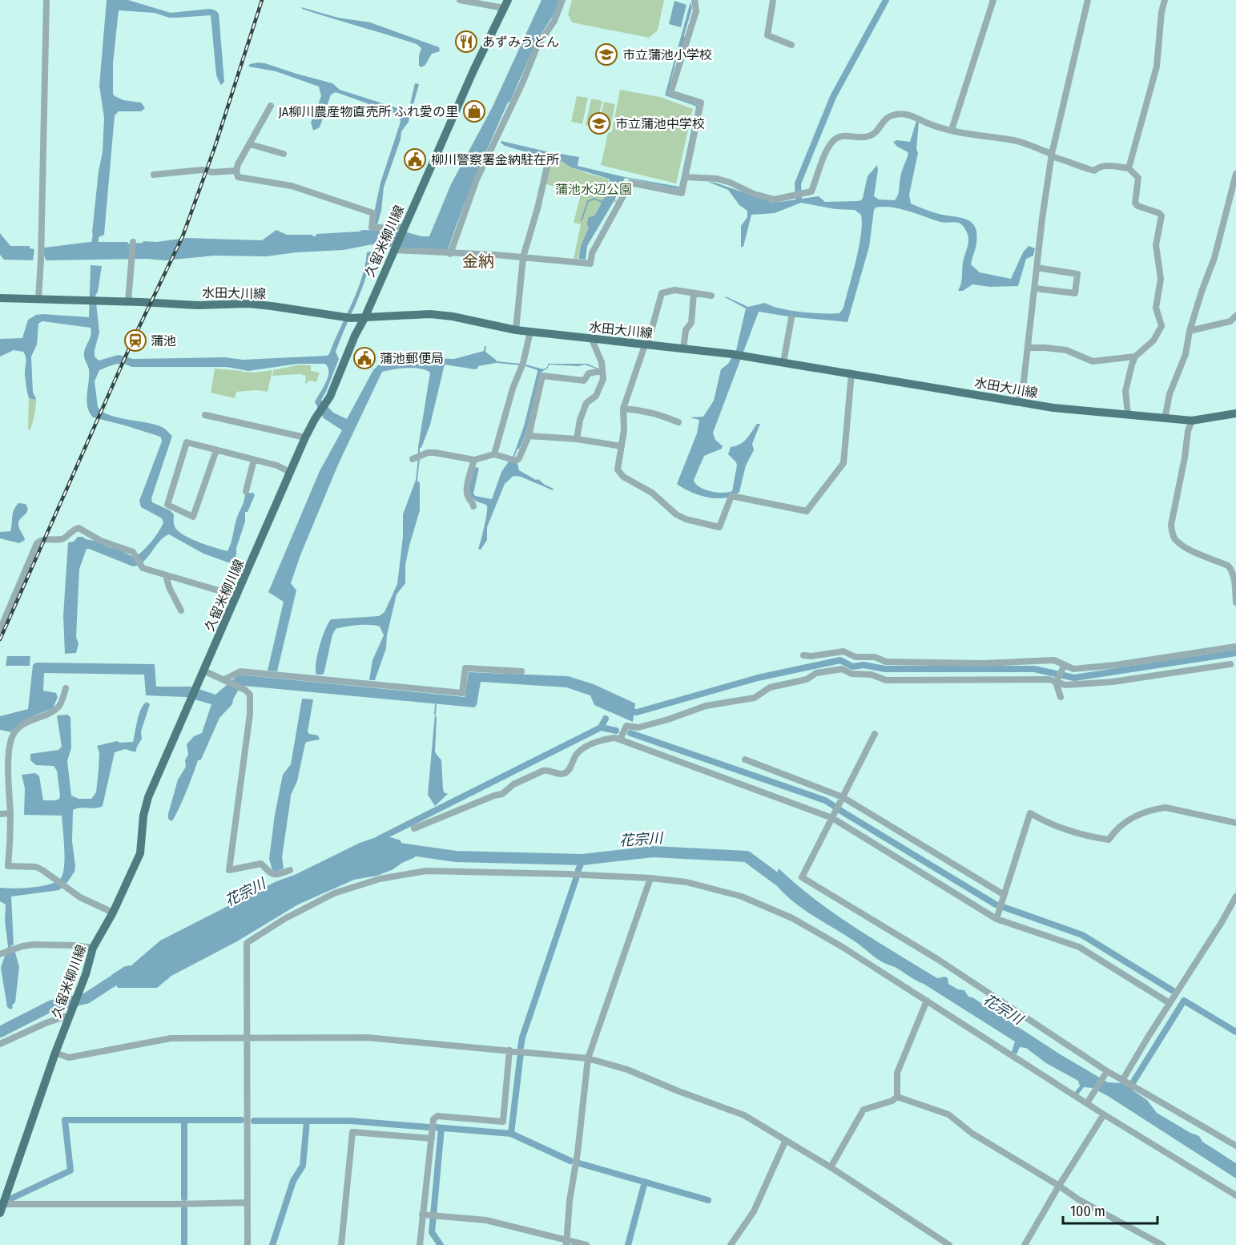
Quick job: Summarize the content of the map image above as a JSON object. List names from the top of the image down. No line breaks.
{"streets":{"main road":["久留米柳川線","水田大川線"]},"crossings":[["久留米柳川線","水田大川線"]],"districts":["金納"],"water":["花宗川"],"parks":["蒲池水辺公園"],"places":{"restaurant":["あずみうどん"],"school or university":["市立蒲池小学校","市立蒲池中学校"],"shop":["JA柳川農産物直売所 ふれ愛の里"],"public building":["柳川警察署金納駐在所","蒲池郵便局"],"station":["蒲池"]},"scale_bar":"100 m"}
